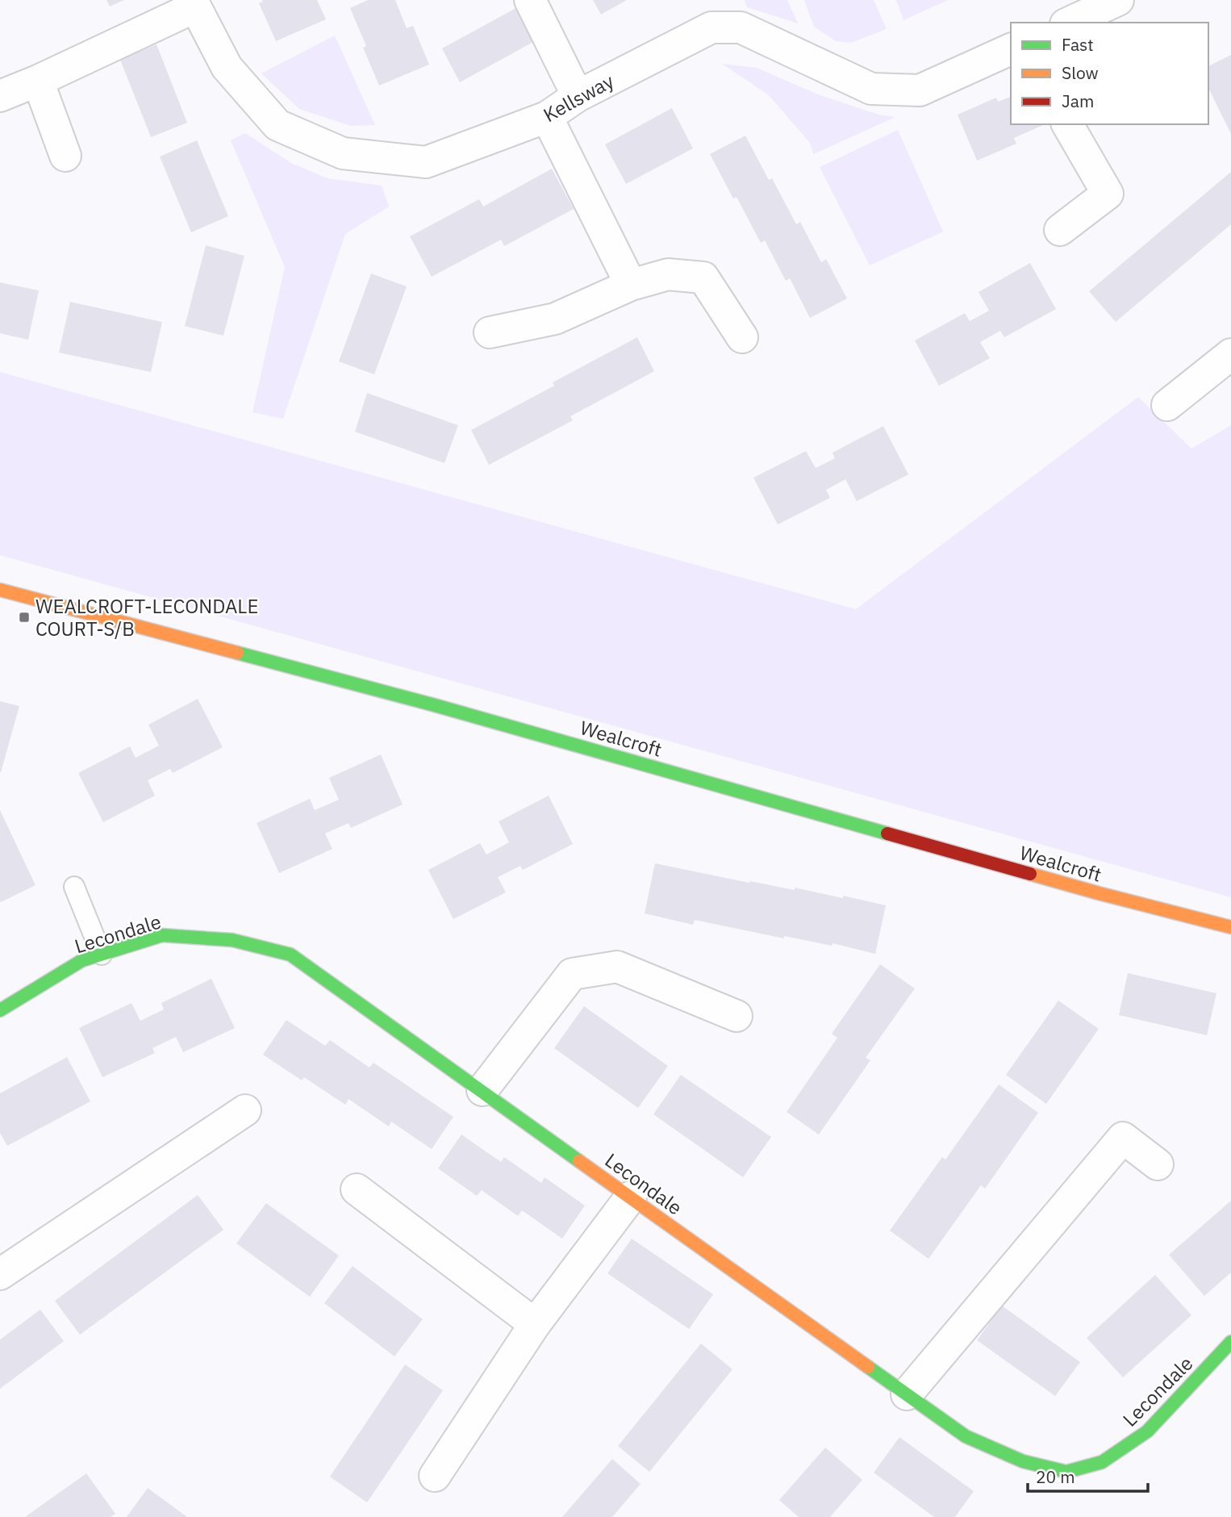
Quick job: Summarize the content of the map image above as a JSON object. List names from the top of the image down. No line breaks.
{"streets":{"street":["Kellsway","Wealcroft","Lecondale"]},"places":{"transit":["WEALCROFT-LECONDALE COURT-S/B"]},"legend":["Fast","Slow","Jam"],"scale_bar":"20 m"}
